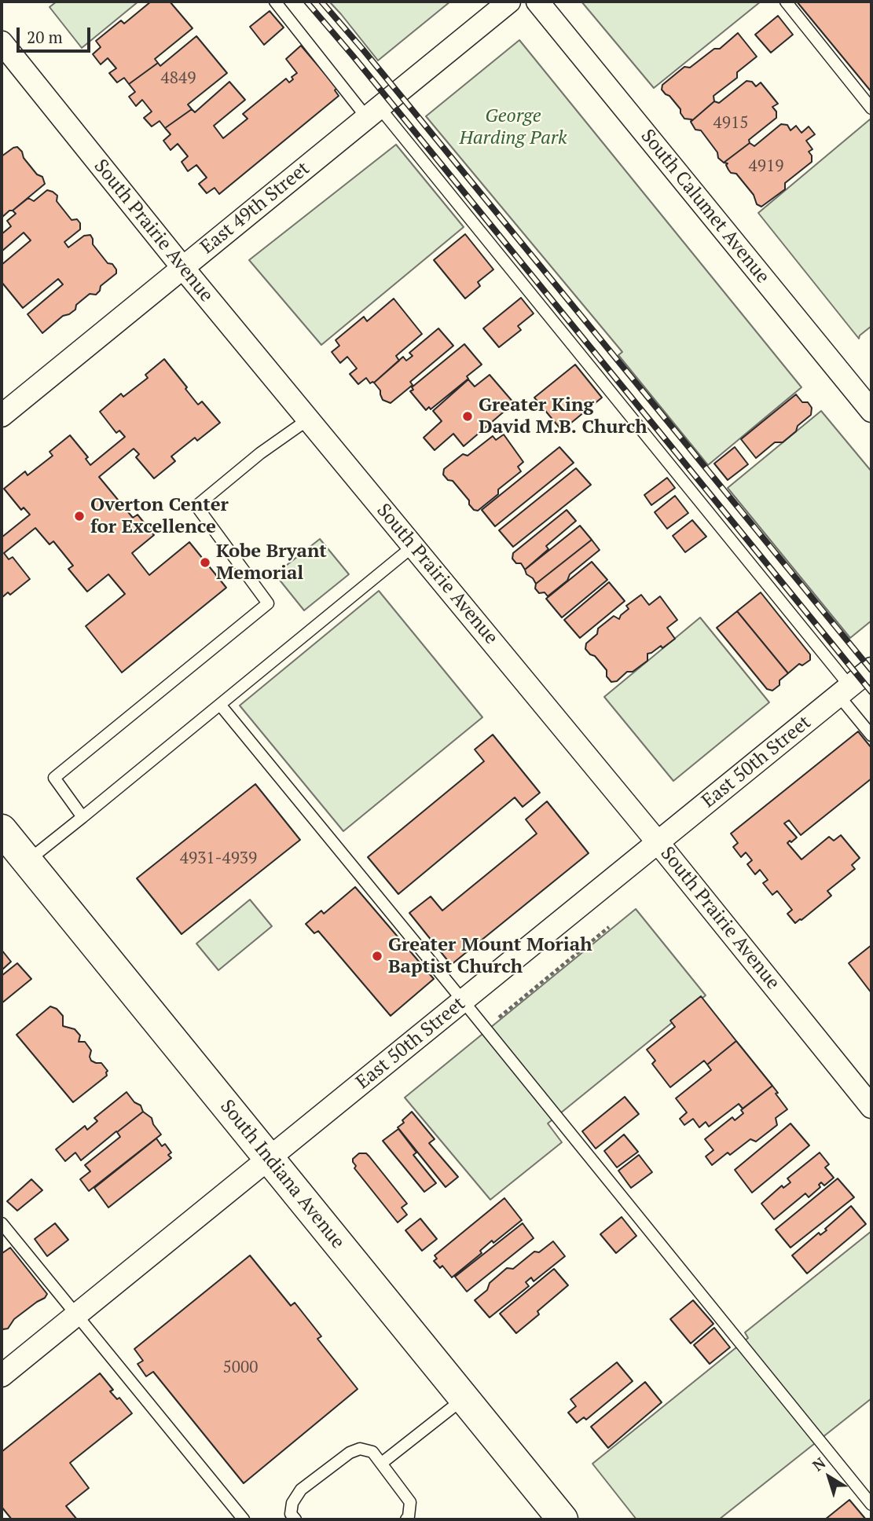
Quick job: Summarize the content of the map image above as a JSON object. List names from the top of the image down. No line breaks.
{"streets":{"street":["South Calumet Avenue","East 49th Street","South Prairie Avenue","East 50th Street","South Indiana Avenue"]},"crossings":[["East 49th Street","South Prairie Avenue"],["South Prairie Avenue","East 50th Street"],["East 50th Street","South Indiana Avenue"]],"parks":["George Harding Park"],"places":["Greater King David M.B. Church","Overton Center for Excellence","Kobe Bryant Memorial","Greater Mount Moriah Baptist Church"],"house_numbers":["4849","4915","4919","4931-4939","5000"],"scale_bar":"20 m","north":"top left"}
